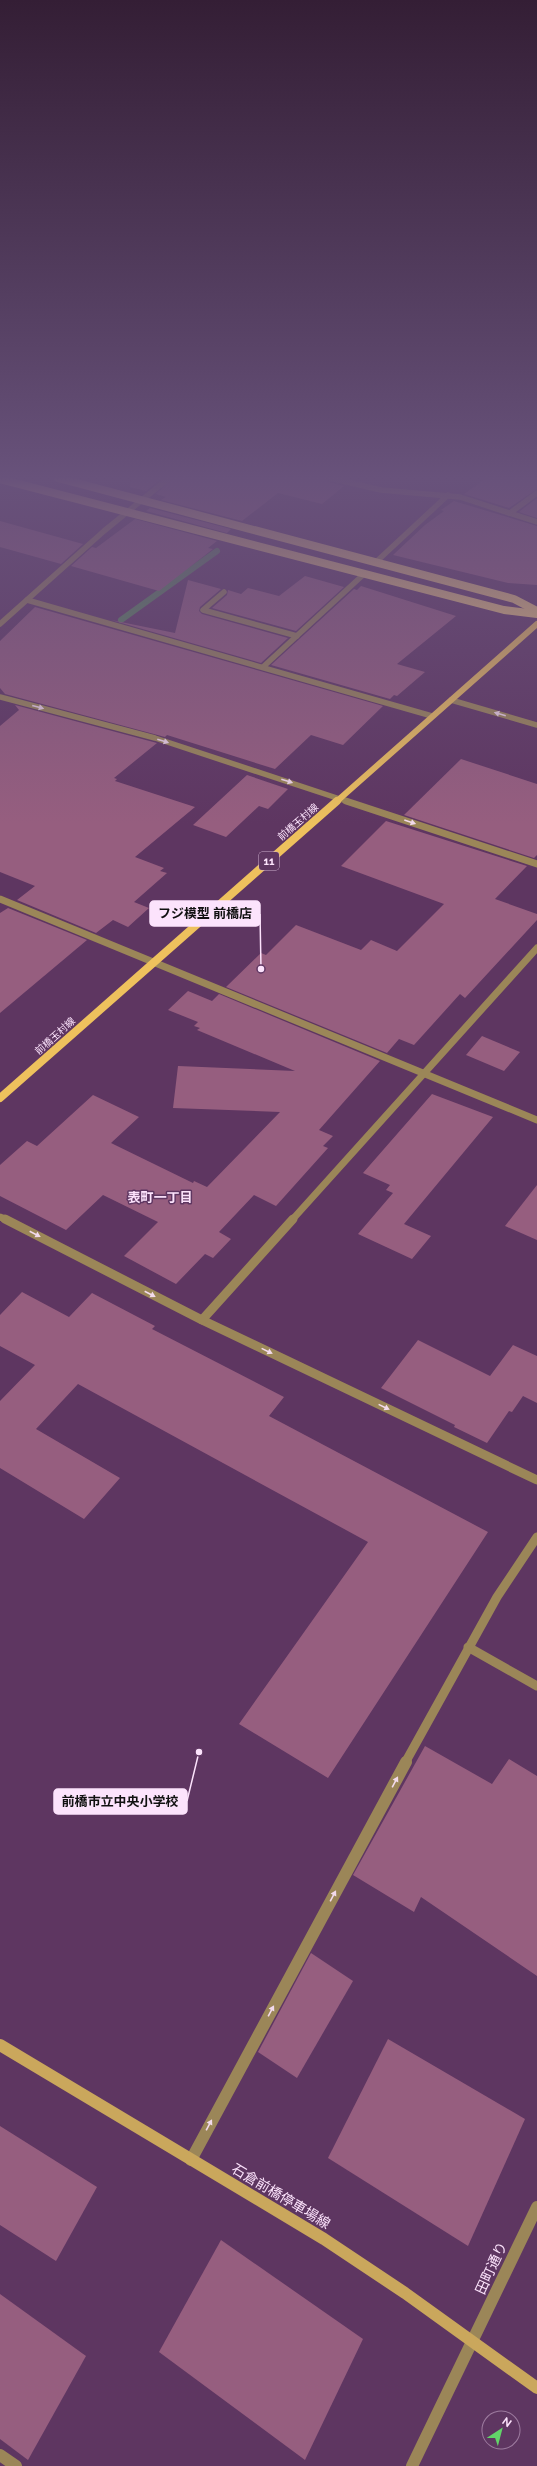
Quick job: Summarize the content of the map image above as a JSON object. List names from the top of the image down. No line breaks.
{"streets":{"main road":["前橋玉村線","11","石倉前橋停車場線"],"street":["田町通り"]},"crossings":[["石倉前橋停車場線","田町通り"]],"districts":["表町一丁目"],"places":["フジ模型 前橋店","前橋市立中央小学校"],"north":"top right"}
